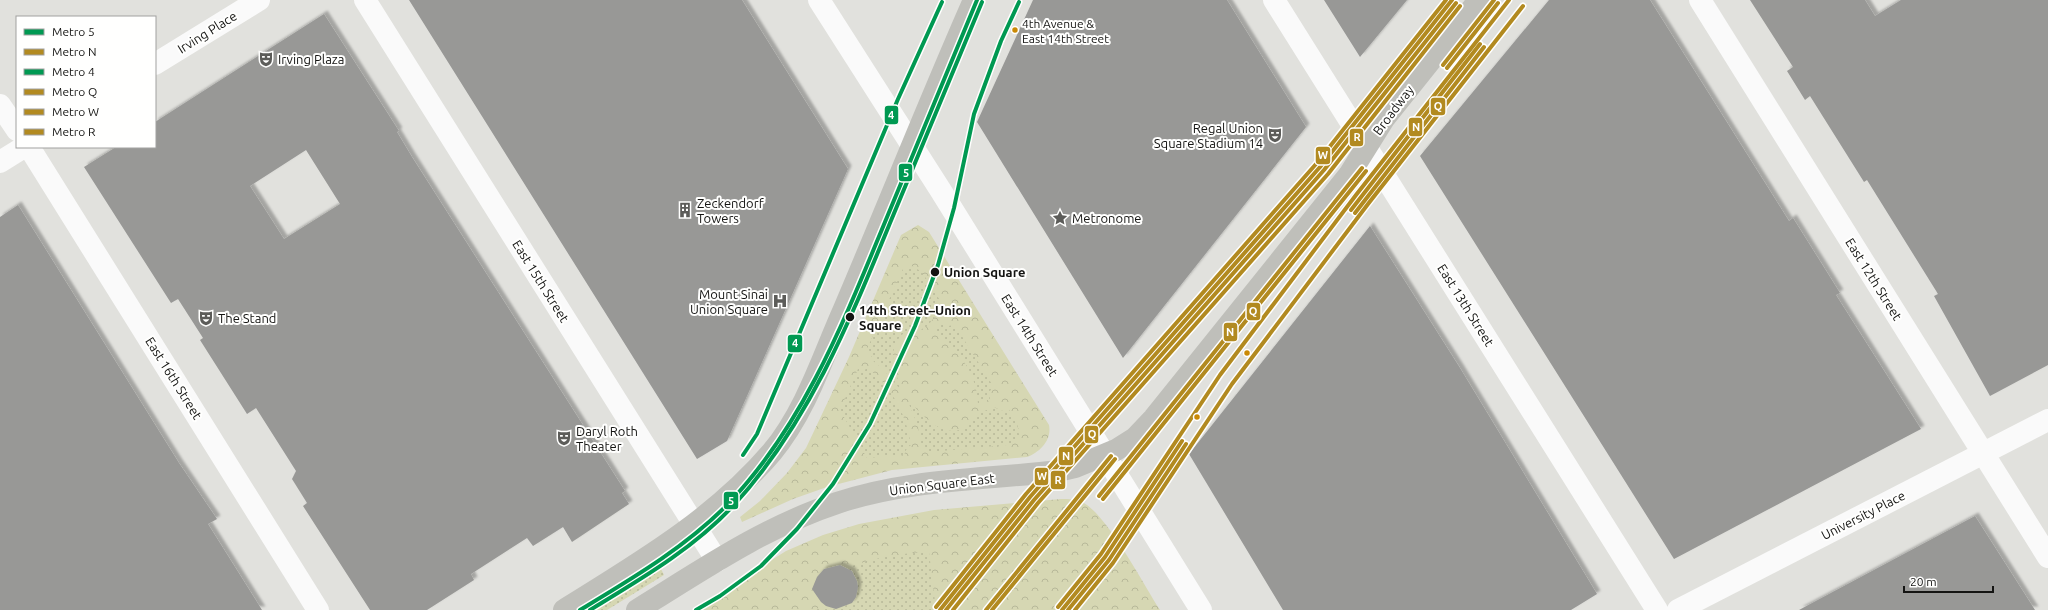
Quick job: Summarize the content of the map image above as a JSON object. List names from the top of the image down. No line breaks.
{"streets":{"main road":["Broadway","Union Square East"],"street":["Irving Place","East 12th Street","East 15th Street","East 13th Street","East 14th Street","East 16th Street","University Place"]},"crossings":[["Broadway","East 13th Street"],["Broadway","East 14th Street"],["Broadway","Union Square East"],["East 12th Street","University Place"],["East 15th Street","Union Square East"],["East 14th Street","Union Square East"]],"places":{"other":["4th Avenue & East 14th Street","Union Square","14th Street–Union Square"],"theatre":["Irving Plaza","Regal Union Square Stadium 14","The Stand","Daryl Roth Theater"],"building":["Zeckendorf Towers"],"place":["Metronome"],"hospital":["Mount Sinai Union Square"]},"lines":["metro line 5","metro line N","metro line W","metro line 4","metro line Q","metro line R"],"legend":["Metro 5","Metro N","Metro 4","Metro Q","Metro W","Metro R"],"scale_bar":"20 m"}
